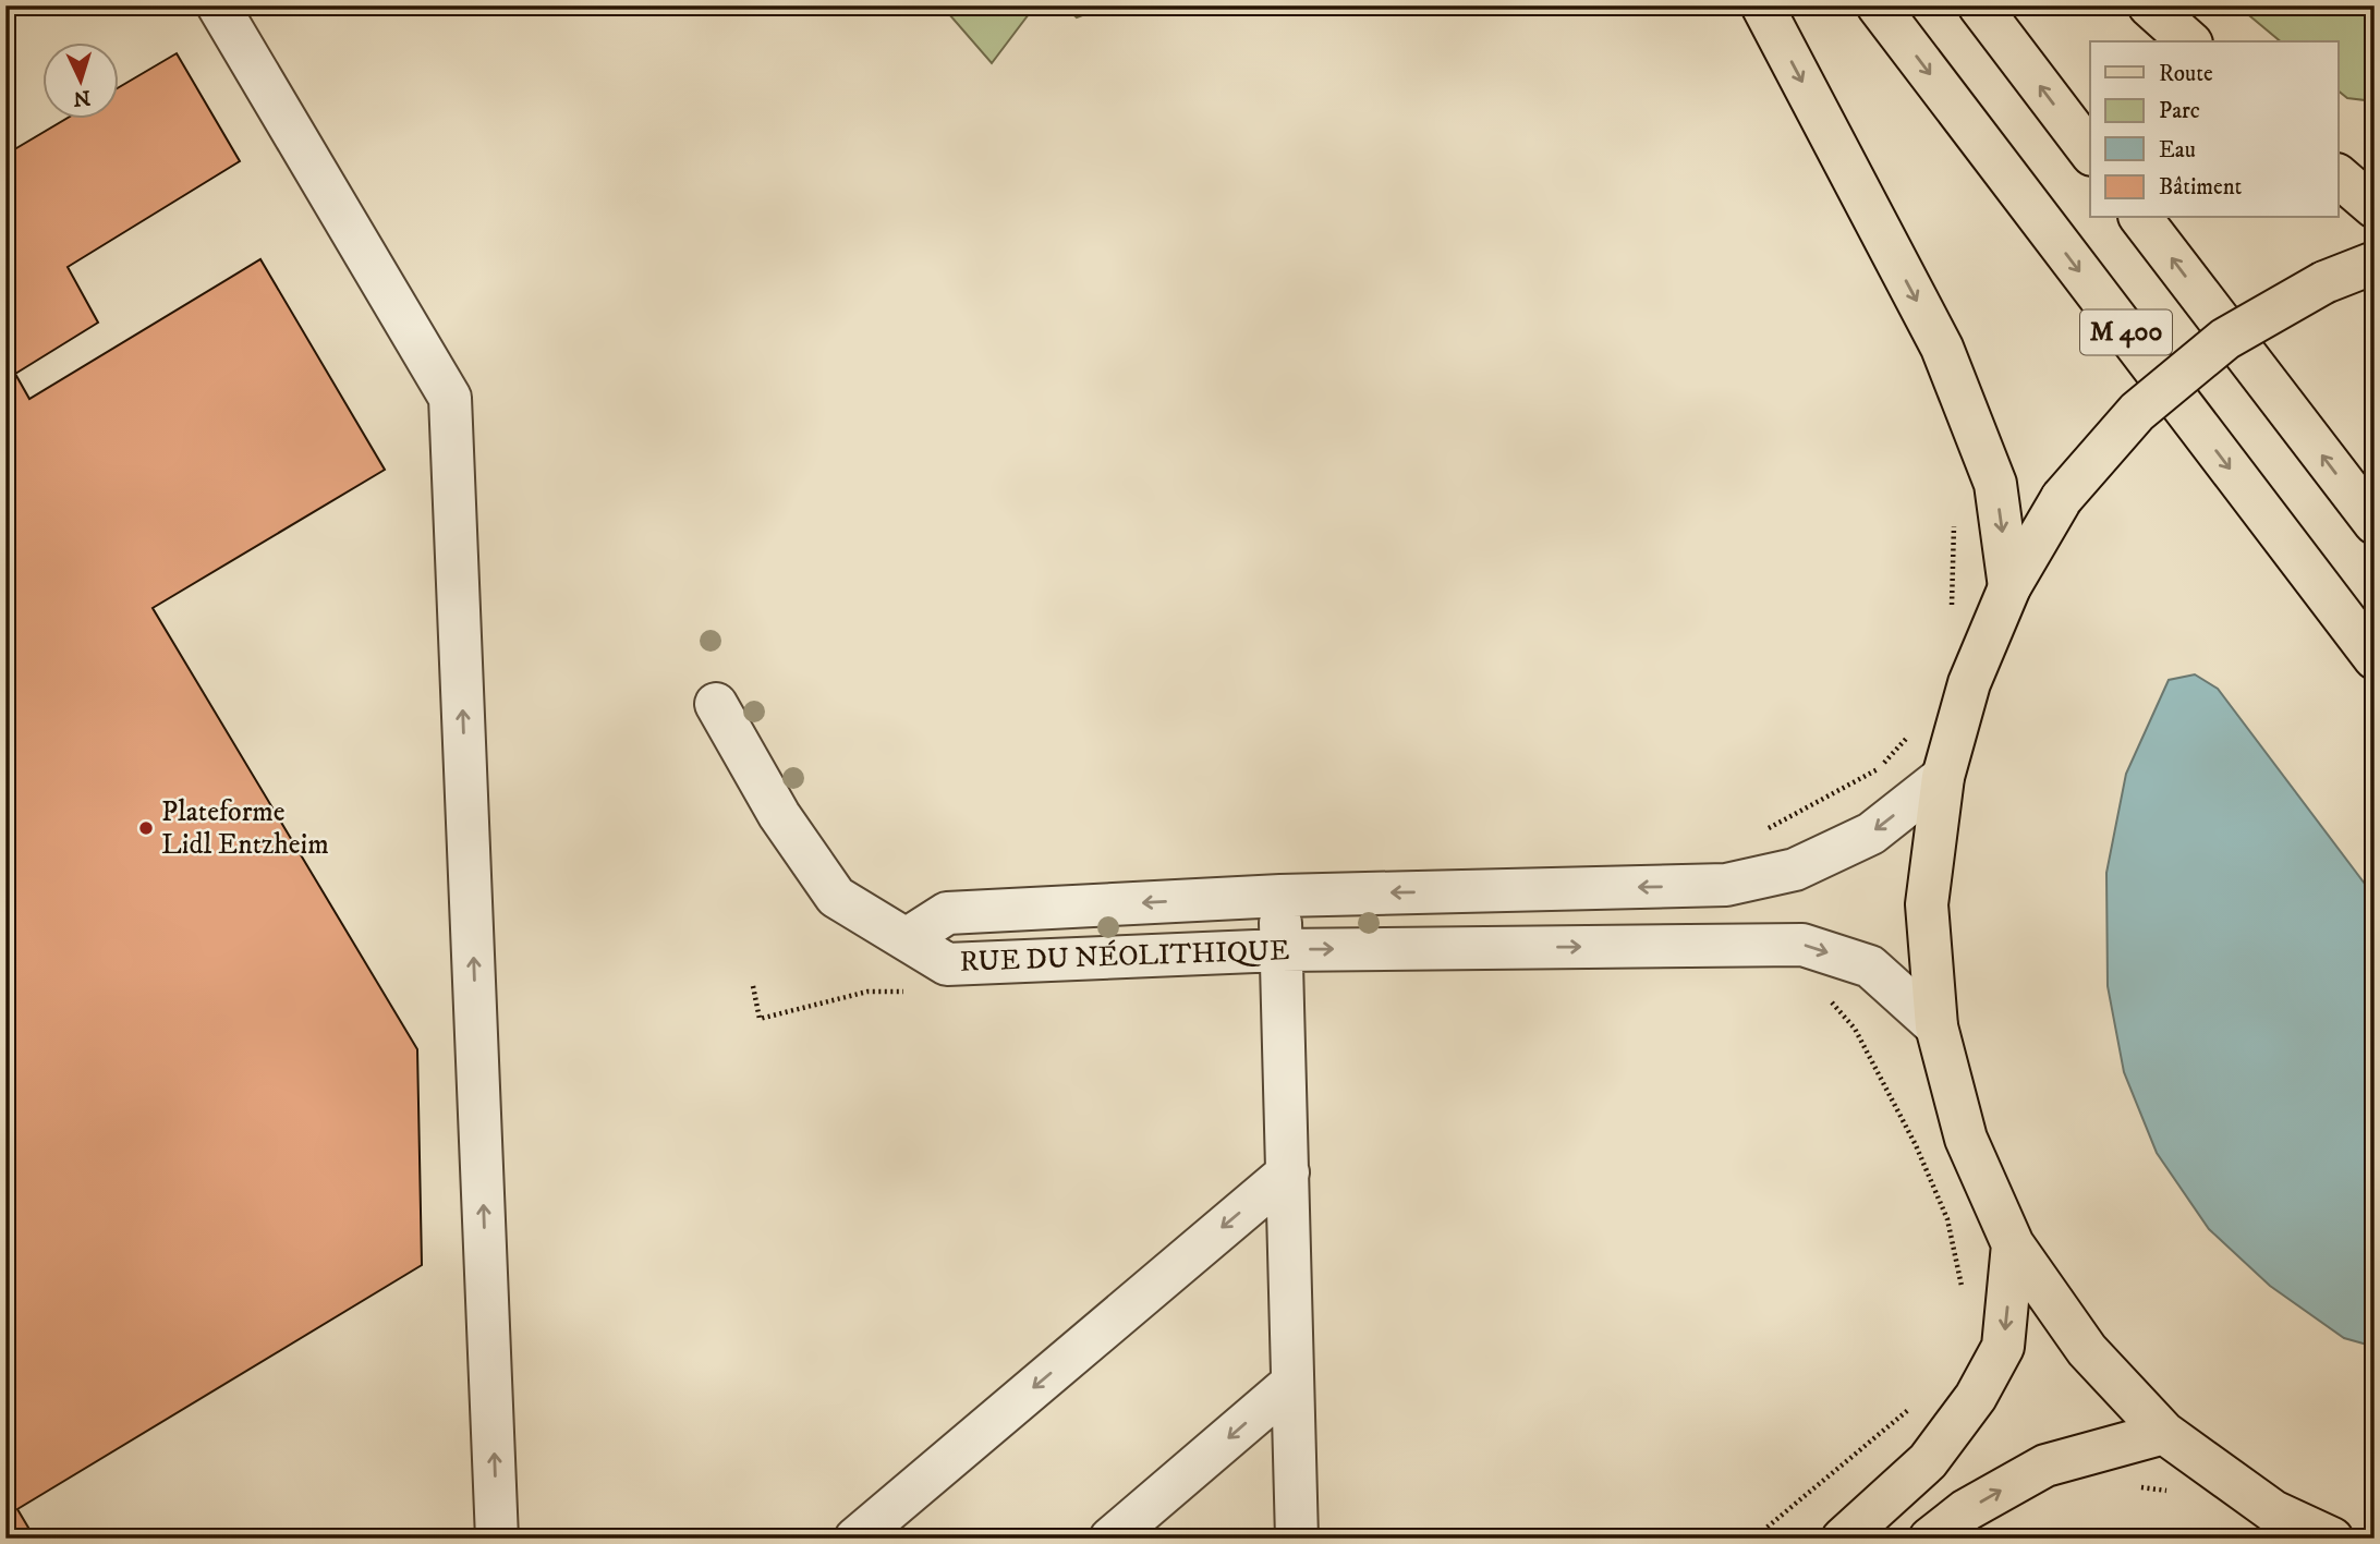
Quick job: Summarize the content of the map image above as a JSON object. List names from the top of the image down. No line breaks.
{"streets":{"main road":["M 400"],"street":["RUE DU NÉOLITHIQUE"]},"places":["Plateforme Lidl Entzheim"],"legend":["Route","Parc","Eau","Bâtiment"],"north":"bottom"}
